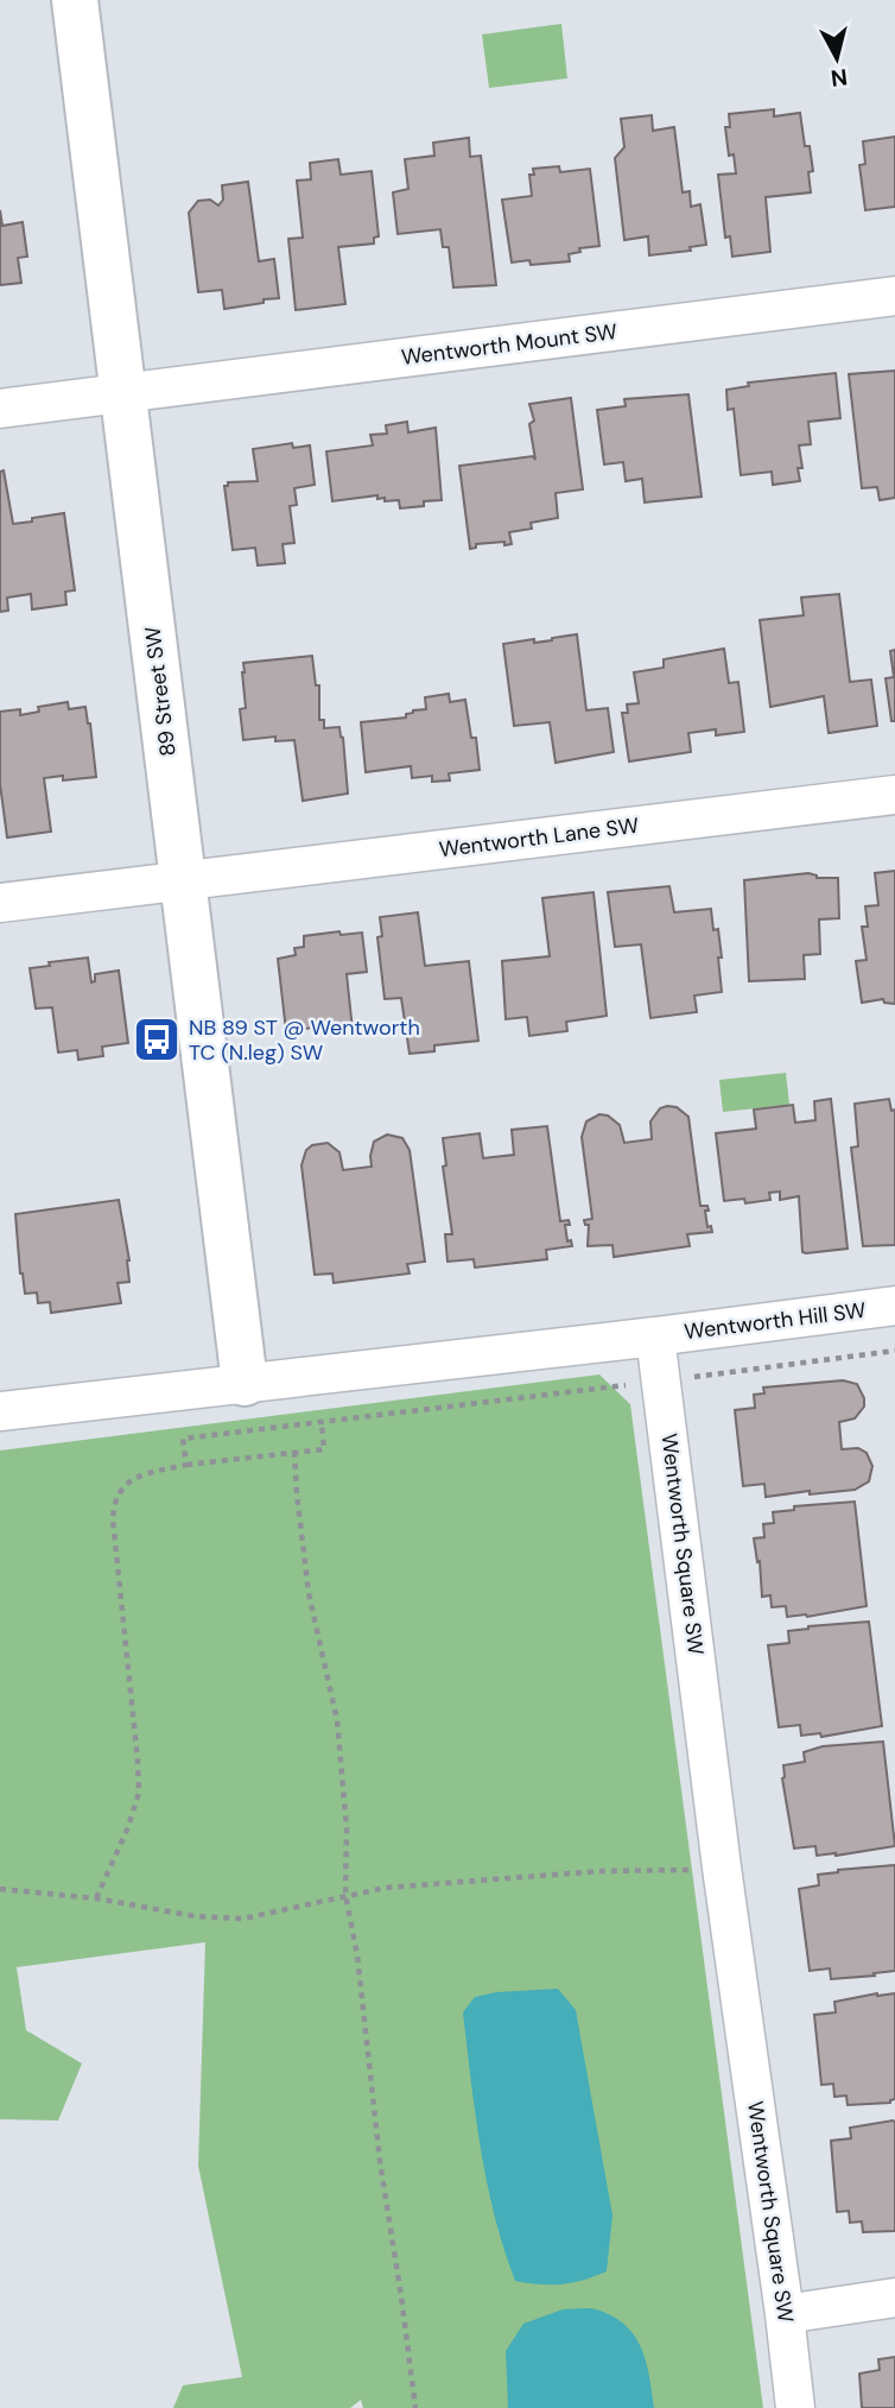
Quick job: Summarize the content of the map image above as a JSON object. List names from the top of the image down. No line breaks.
{"streets":{"street":["Wentworth Mount SW","89 Street SW","Wentworth Lane SW","Wentworth Hill SW","Wentworth Square SW"]},"crossings":[["Wentworth Mount SW","89 Street SW"],["89 Street SW","Wentworth Lane SW"],["Wentworth Hill SW","Wentworth Square SW"]],"places":{"bus stop":["NB 89 ST @ Wentworth TC (N.leg) SW"]},"north":"bottom"}
